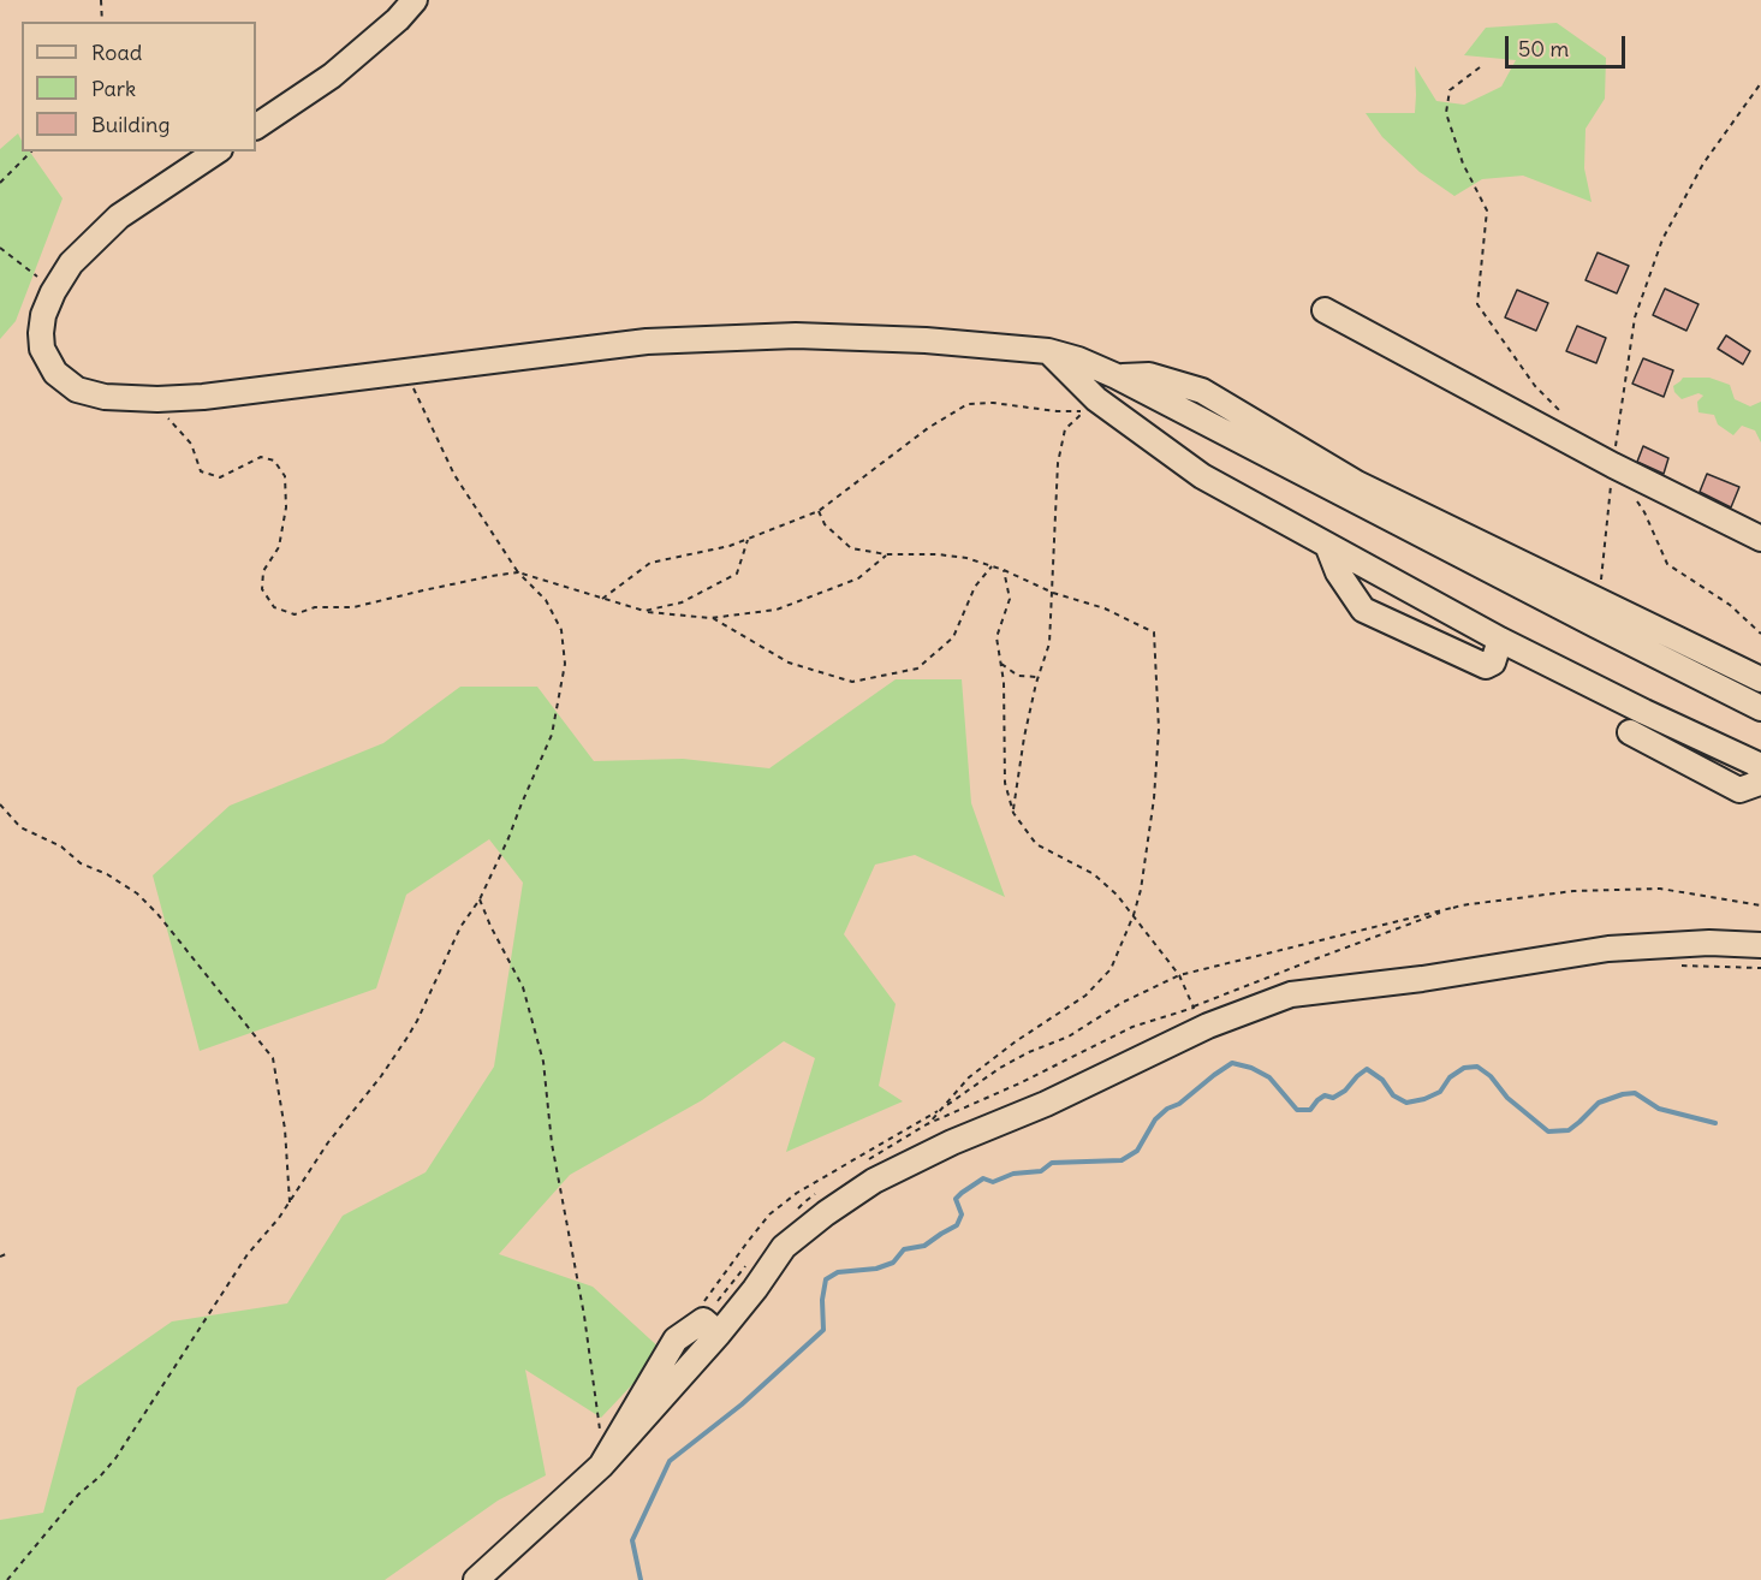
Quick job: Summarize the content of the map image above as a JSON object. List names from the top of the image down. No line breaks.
{"legend":["Road","Park","Building"],"scale_bar":"50 m"}
